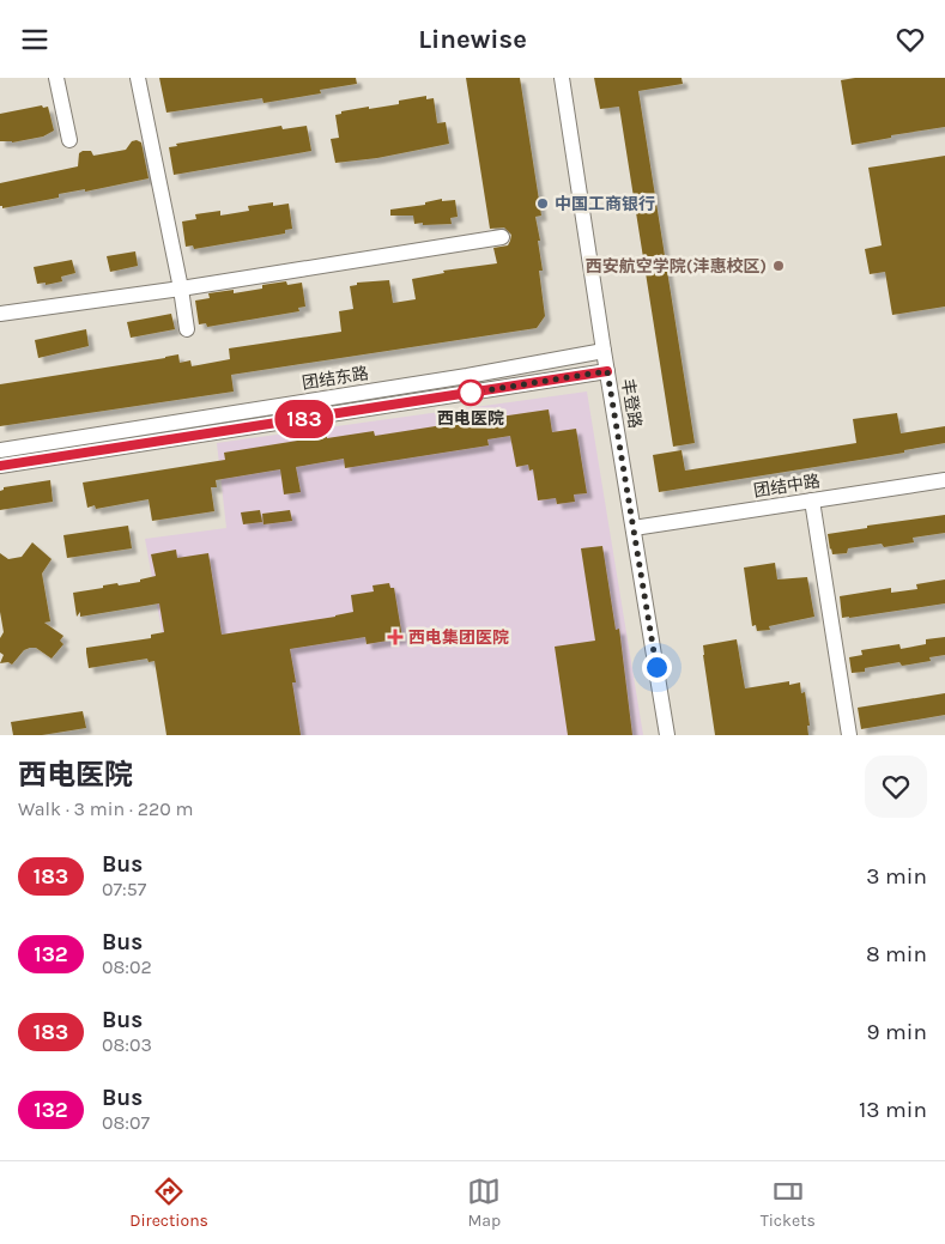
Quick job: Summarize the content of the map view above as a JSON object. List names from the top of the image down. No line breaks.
{"streets":{"street":["团结东路","丰登路","团结中路"]},"crossings":[["团结东路","丰登路"],["丰登路","团结中路"]],"places":{"other":["中国工商银行","西安航空学院(沣惠校区)","西电医院"],"health":["西电集团医院"]},"lines":["bus line 183"],"page":{"header":"Linewise","on_map":"183","heading":["西电医院","Walk · 3 min · 220 m"],"list":[{"mark":"183","name":"Bus","note":"07:57","value":"3 min"},{"mark":"132","name":"Bus","note":"08:02","value":"8 min"},{"mark":"183","name":"Bus","note":"08:03","value":"9 min"},{"mark":"132","name":"Bus","note":"08:07","value":"13 min"}],"tabs":["Directions","Map","Tickets"]}}
